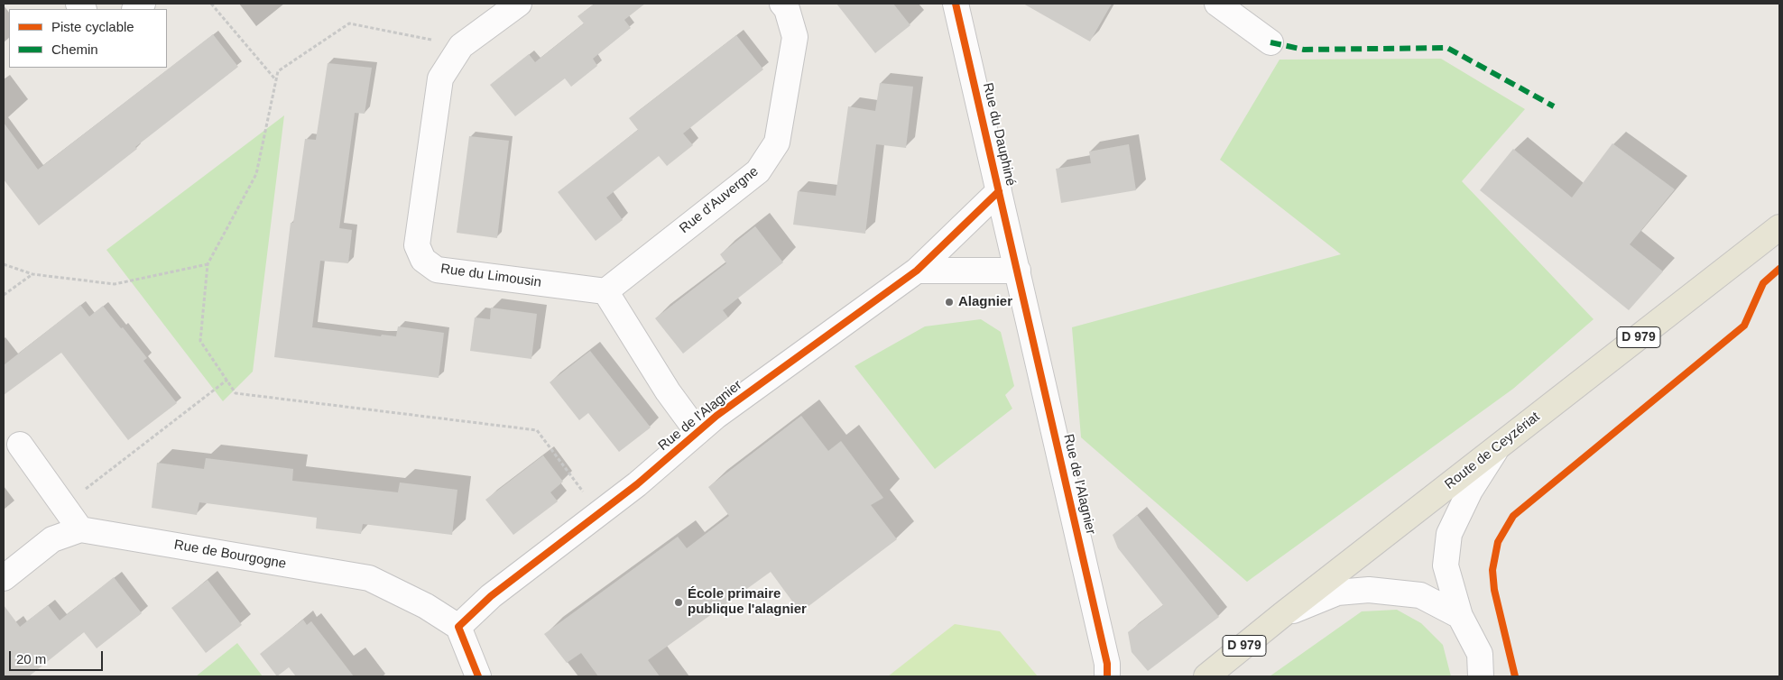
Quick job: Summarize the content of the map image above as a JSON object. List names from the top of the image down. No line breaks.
{"streets":{"main road":["D 979","Route de Ceyzériat"],"street":["Rue du Dauphiné","Rue d'Auvergne","Rue du Limousin","Rue de l'Alagnier","Rue de Bourgogne"]},"crossings":[["Rue du Dauphiné","Rue de l'Alagnier"],["Rue d'Auvergne","Rue du Limousin"],["Rue de l'Alagnier","Rue de Bourgogne"]],"places":["Alagnier","École primaire publique l'alagnier"],"legend":["Piste cyclable","Chemin"],"scale_bar":"20 m"}
